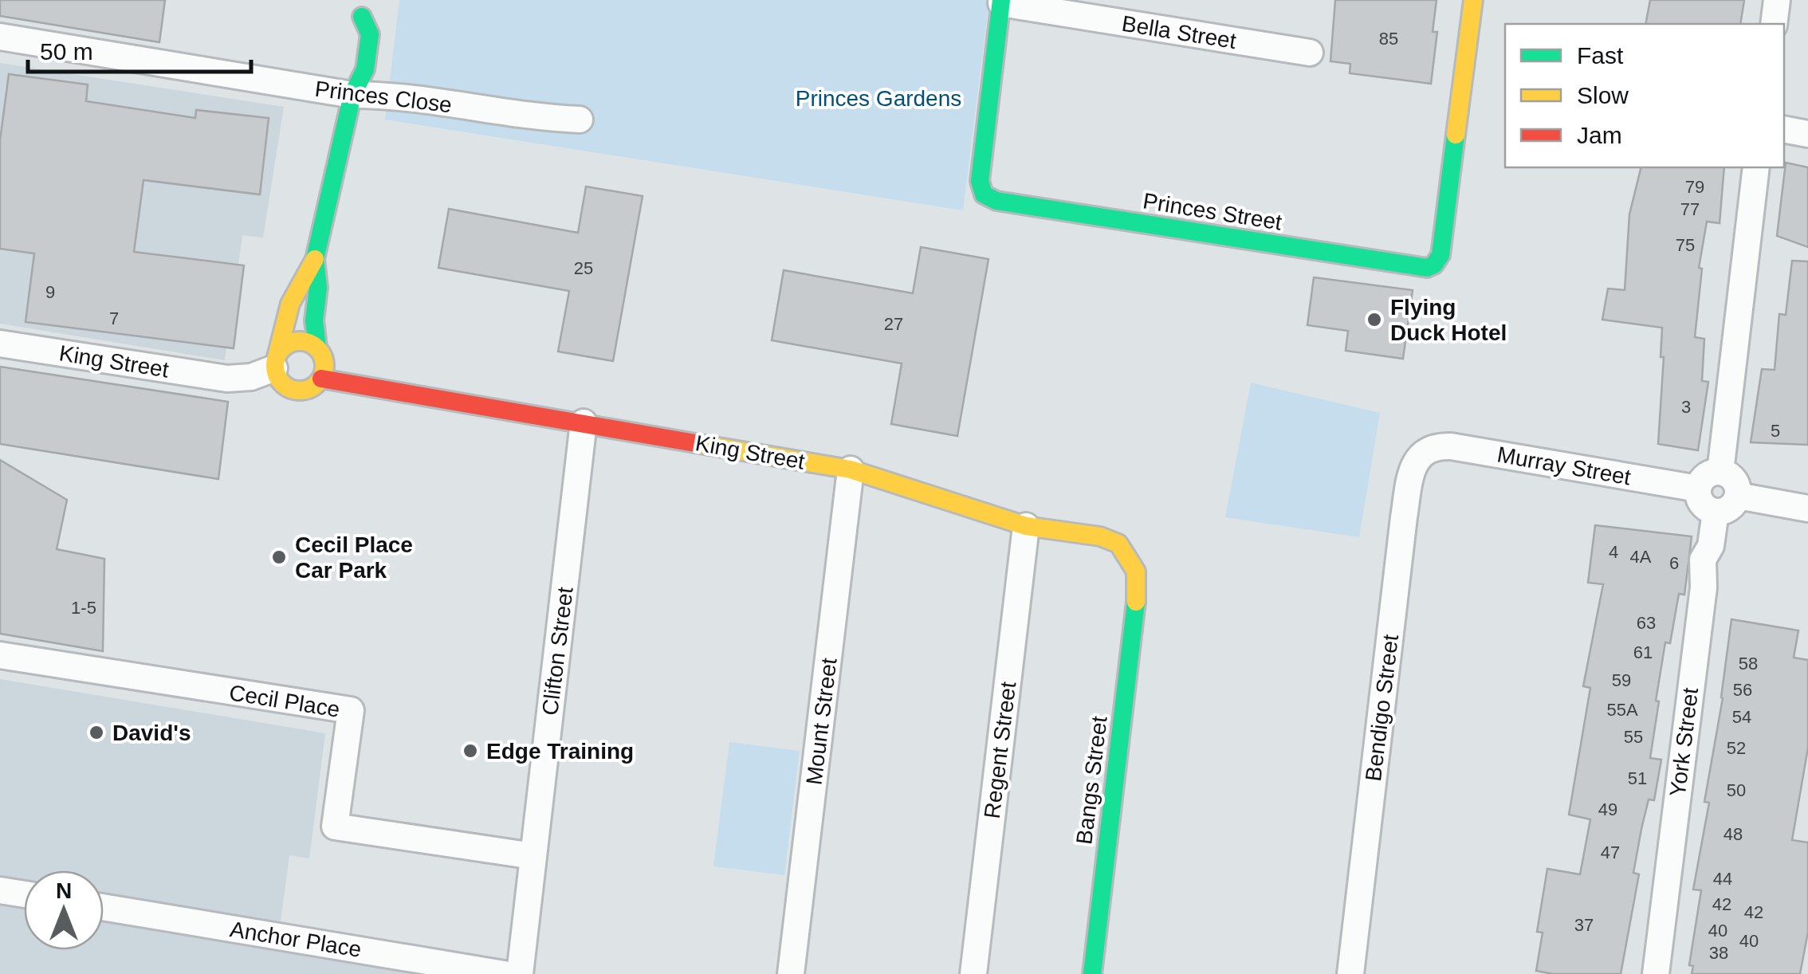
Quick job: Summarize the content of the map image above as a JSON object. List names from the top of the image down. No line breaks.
{"streets":{"street":["Bella Street","Princes Close","Princes Street","King Street","Murray Street","Clifton Street","Cecil Place","Bendigo Street","Mount Street","York Street","Regent Street","Bangs Street","Anchor Place"]},"crossings":[["Bella Street","Princes Street"],["King Street","Clifton Street"],["King Street","Mount Street"],["King Street","Regent Street"],["King Street","Bangs Street"],["Murray Street","Bendigo Street"],["Murray Street","York Street"],["Clifton Street","Cecil Place"]],"parks":["Princes Gardens"],"places":["Flying Duck Hotel","Cecil Place Car Park","David's","Edge Training"],"house_numbers":["85","79","77","75","25","9","7","27","3","5","4","4A","6","1-5","63","61","58","59","56","55A","54","55","52","51","50","49","48","47","44","42","42","37","40","40","38"],"legend":["Fast","Slow","Jam"],"scale_bar":"50 m","north":"top"}
